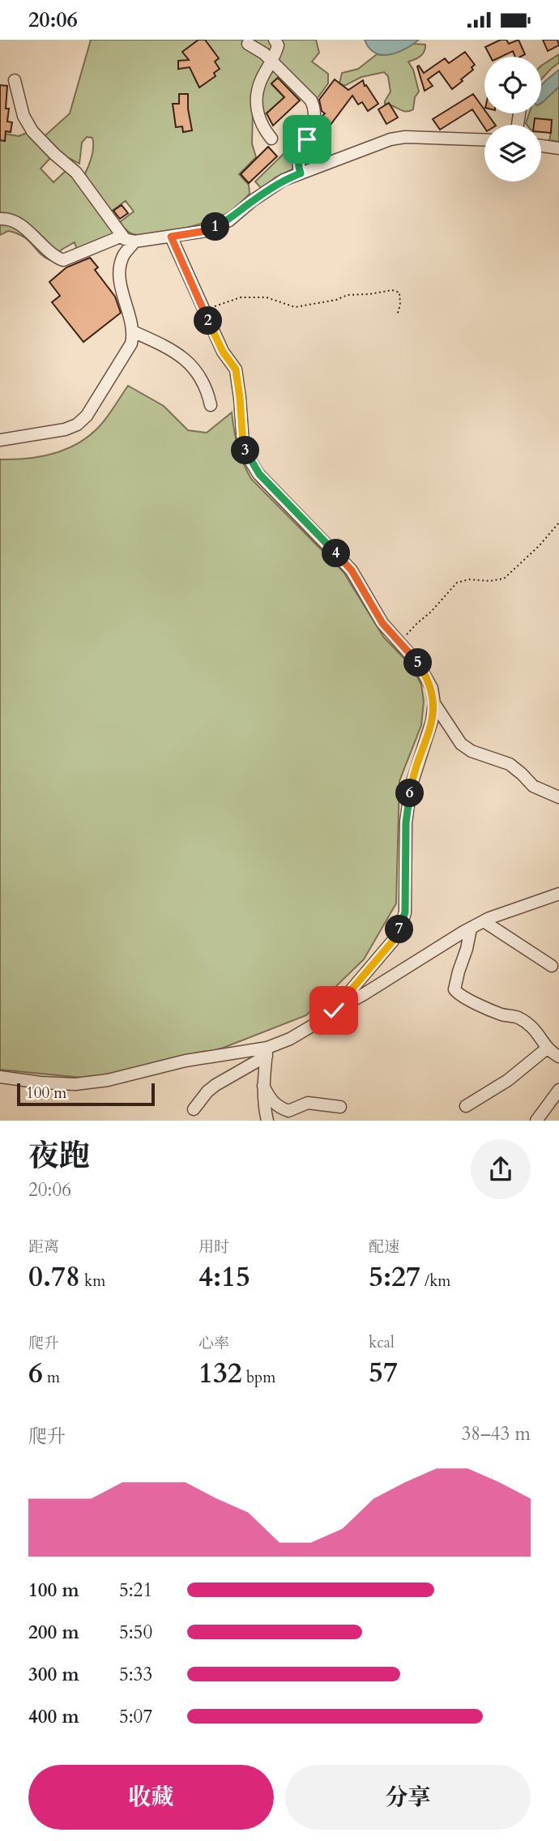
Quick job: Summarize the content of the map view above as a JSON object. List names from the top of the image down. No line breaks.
{"scale_bar":"100 m","page":{"status":"20:06","pins":["1","2","3","4","5","6","7"],"scale":"100 m","heading":["夜跑","20:06"],"stats":[["距离","0.78 km"],["用时","4:15"],["配速","5:27 /km"],["爬升","6 m"],["心率","132 bpm"],["kcal","57"]],"chart":["爬升","38–43 m"],"list":[{"name":"100 m","note":"5:21"},{"name":"200 m","note":"5:50"},{"name":"300 m","note":"5:33"},{"name":"400 m","note":"5:07"}],"buttons":["收藏","分享"]}}
